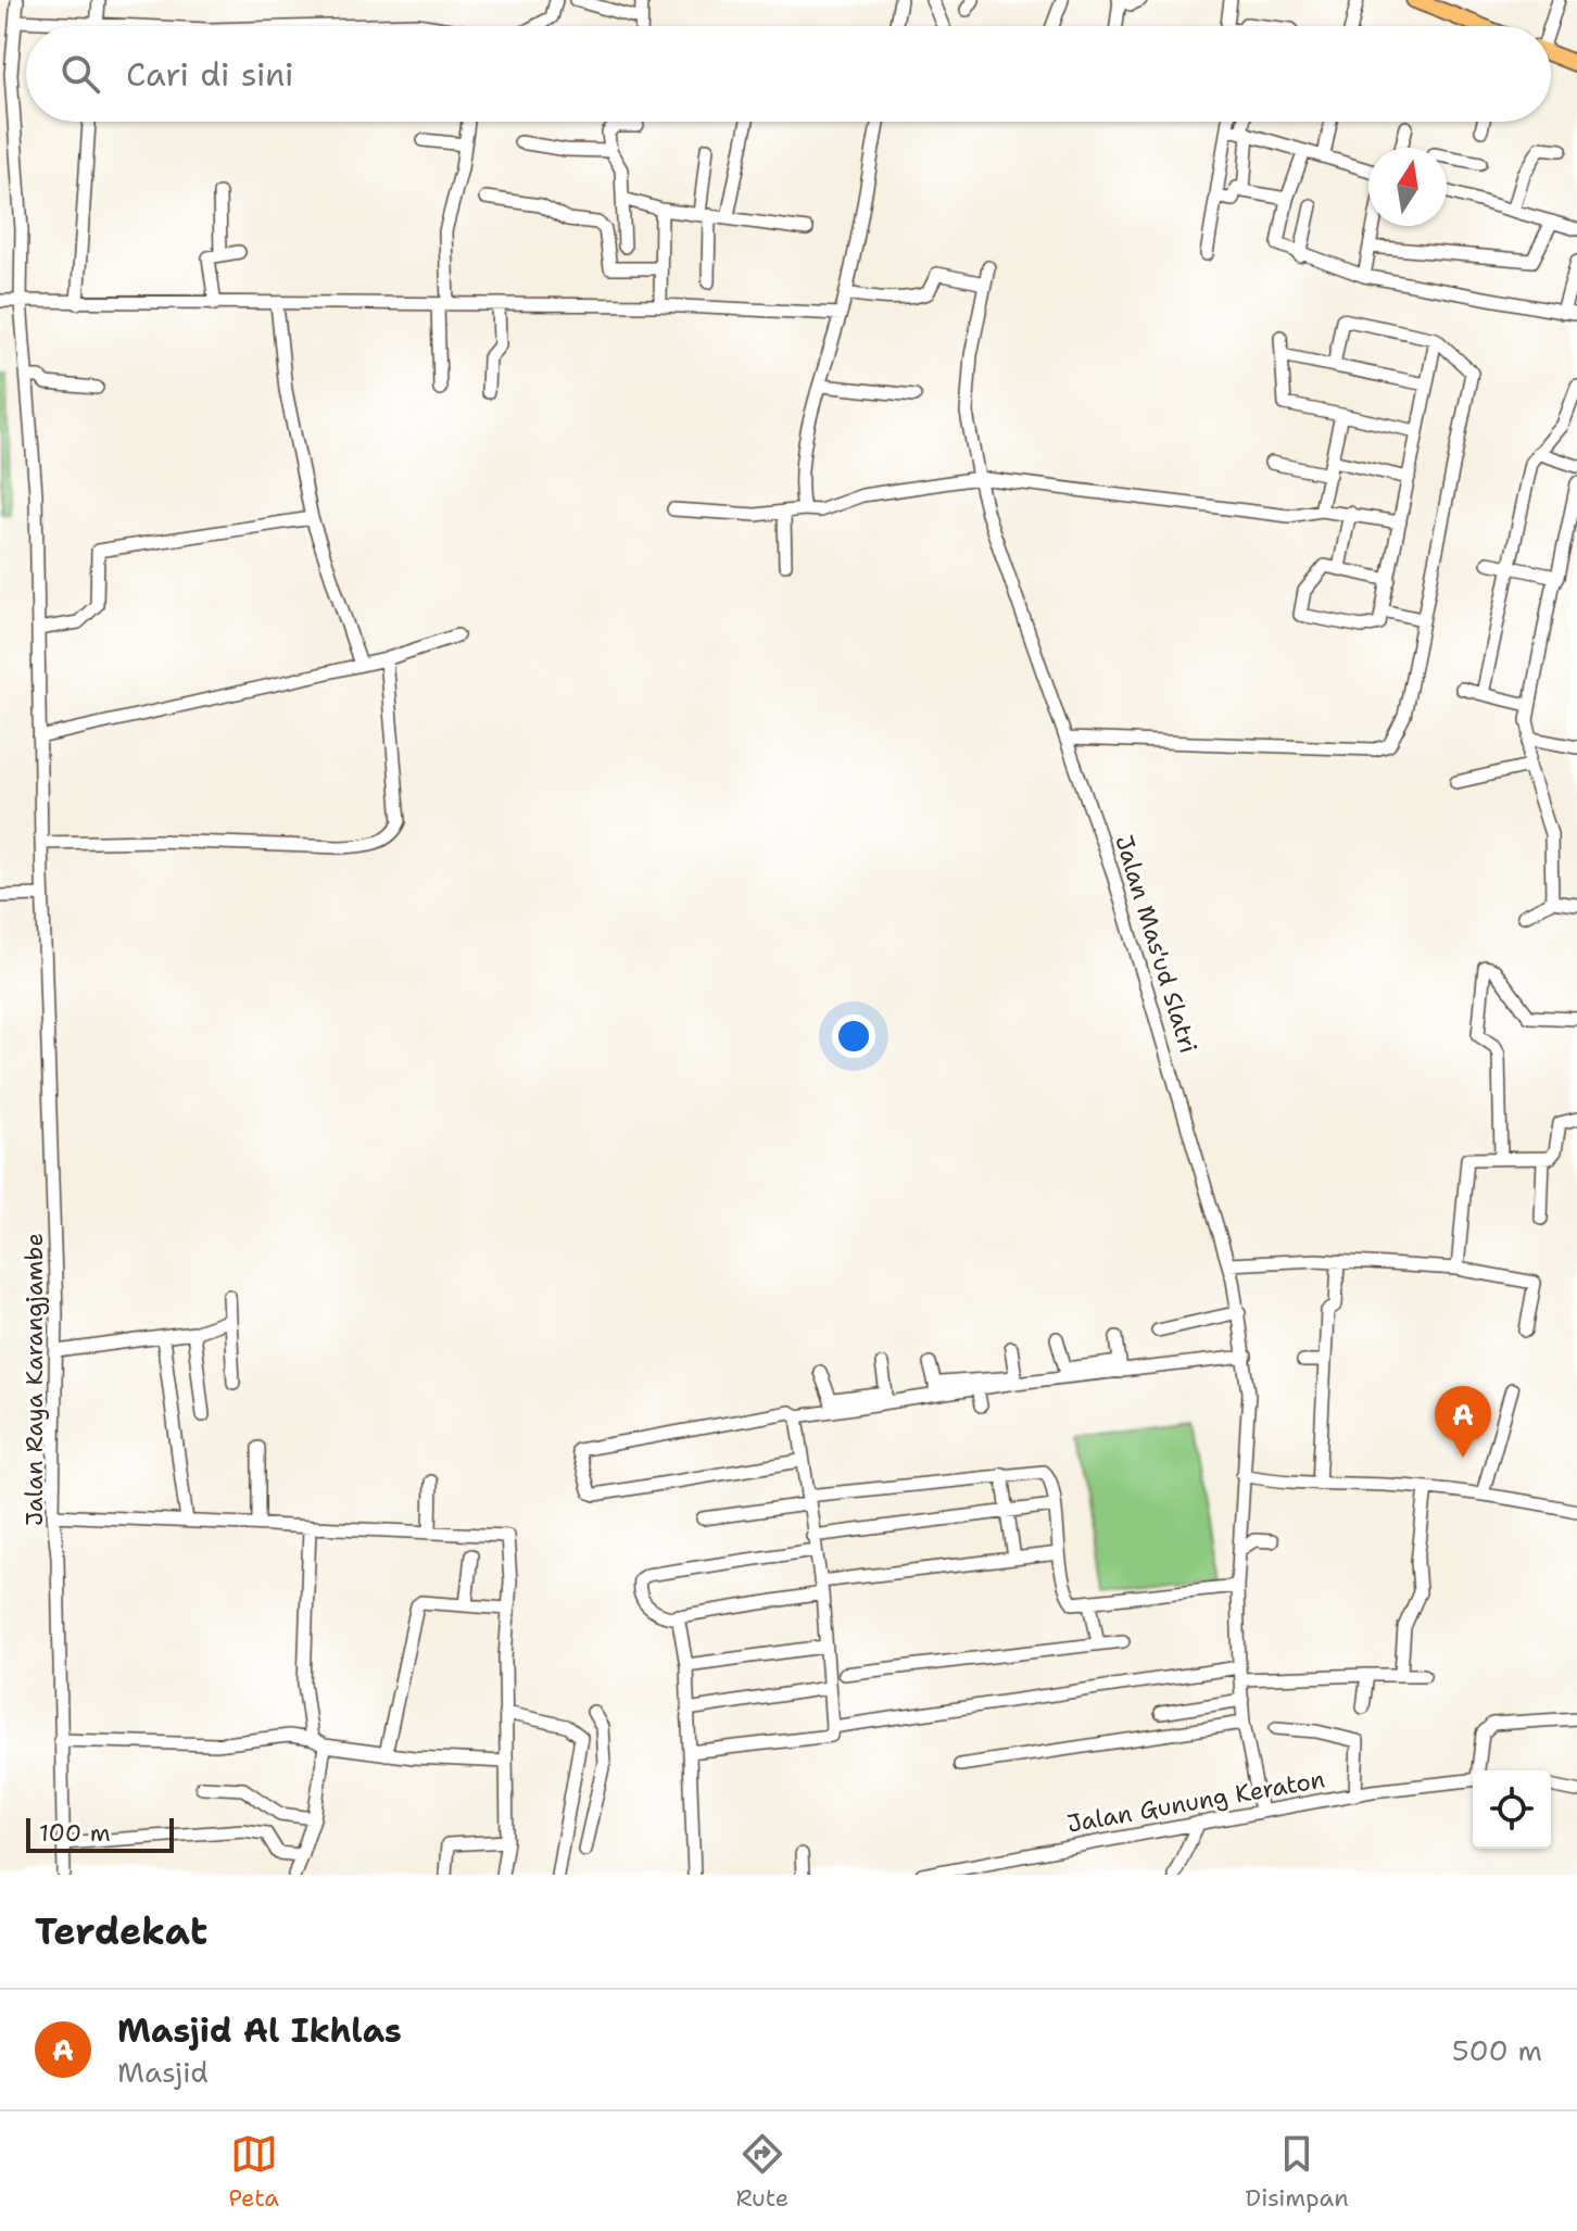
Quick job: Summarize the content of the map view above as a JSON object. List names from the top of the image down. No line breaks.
{"streets":{"street":["Jalan Mas'ud Slatri","Jalan Raya Karangjambe","Jalan Gunung Keraton"]},"crossings":[["Jalan Mas'ud Slatri","Jalan Gunung Keraton"]],"scale_bar":"100 m","north":"top","page":{"search":"Cari di sini","pins":"A","scale":"100 m","heading":"Terdekat","list":[{"mark":"A","name":"Masjid Al Ikhlas","note":"Masjid","value":"500 m"}],"nav":["Peta","Rute","Disimpan"]}}
